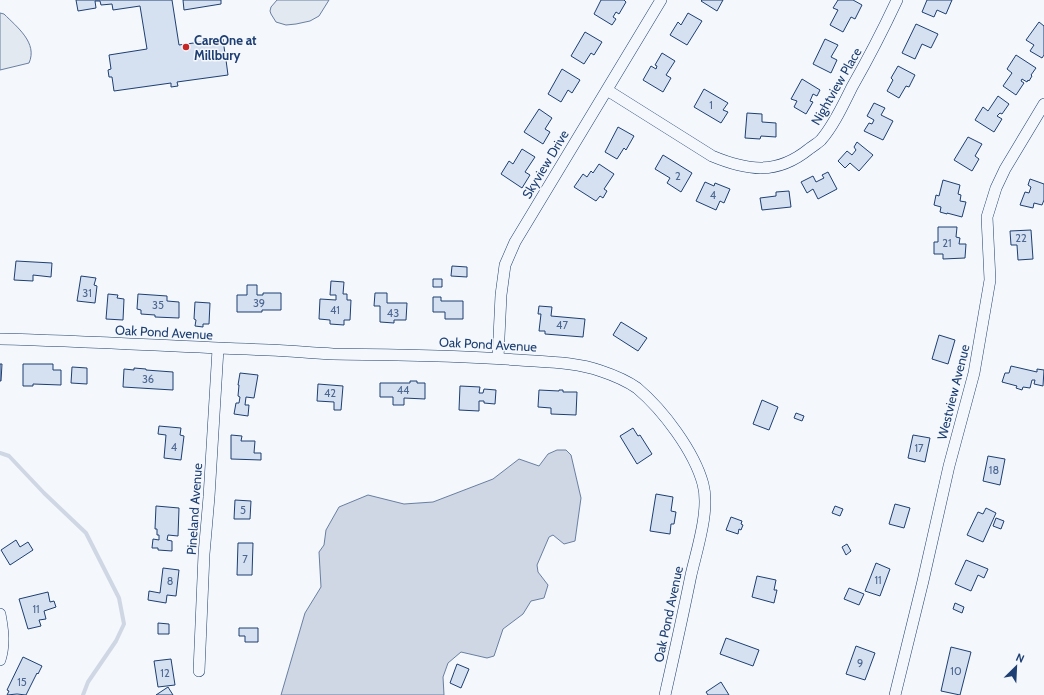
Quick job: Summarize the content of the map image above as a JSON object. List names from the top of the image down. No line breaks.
{"streets":{"street":["Nightview Place","Skyview Drive","Oak Pond Avenue","Westview Avenue","Pineland Avenue"]},"crossings":[["Nightview Place","Skyview Drive"],["Skyview Drive","Oak Pond Avenue"],["Oak Pond Avenue","Pineland Avenue"]],"places":["CareOne at Millbury"],"house_numbers":["1","2","4","22","21","31","39","35","41","43","47","36","44","42","4","17","18","5","7","11","8","11","9","10","12","15"],"north":"top right"}
